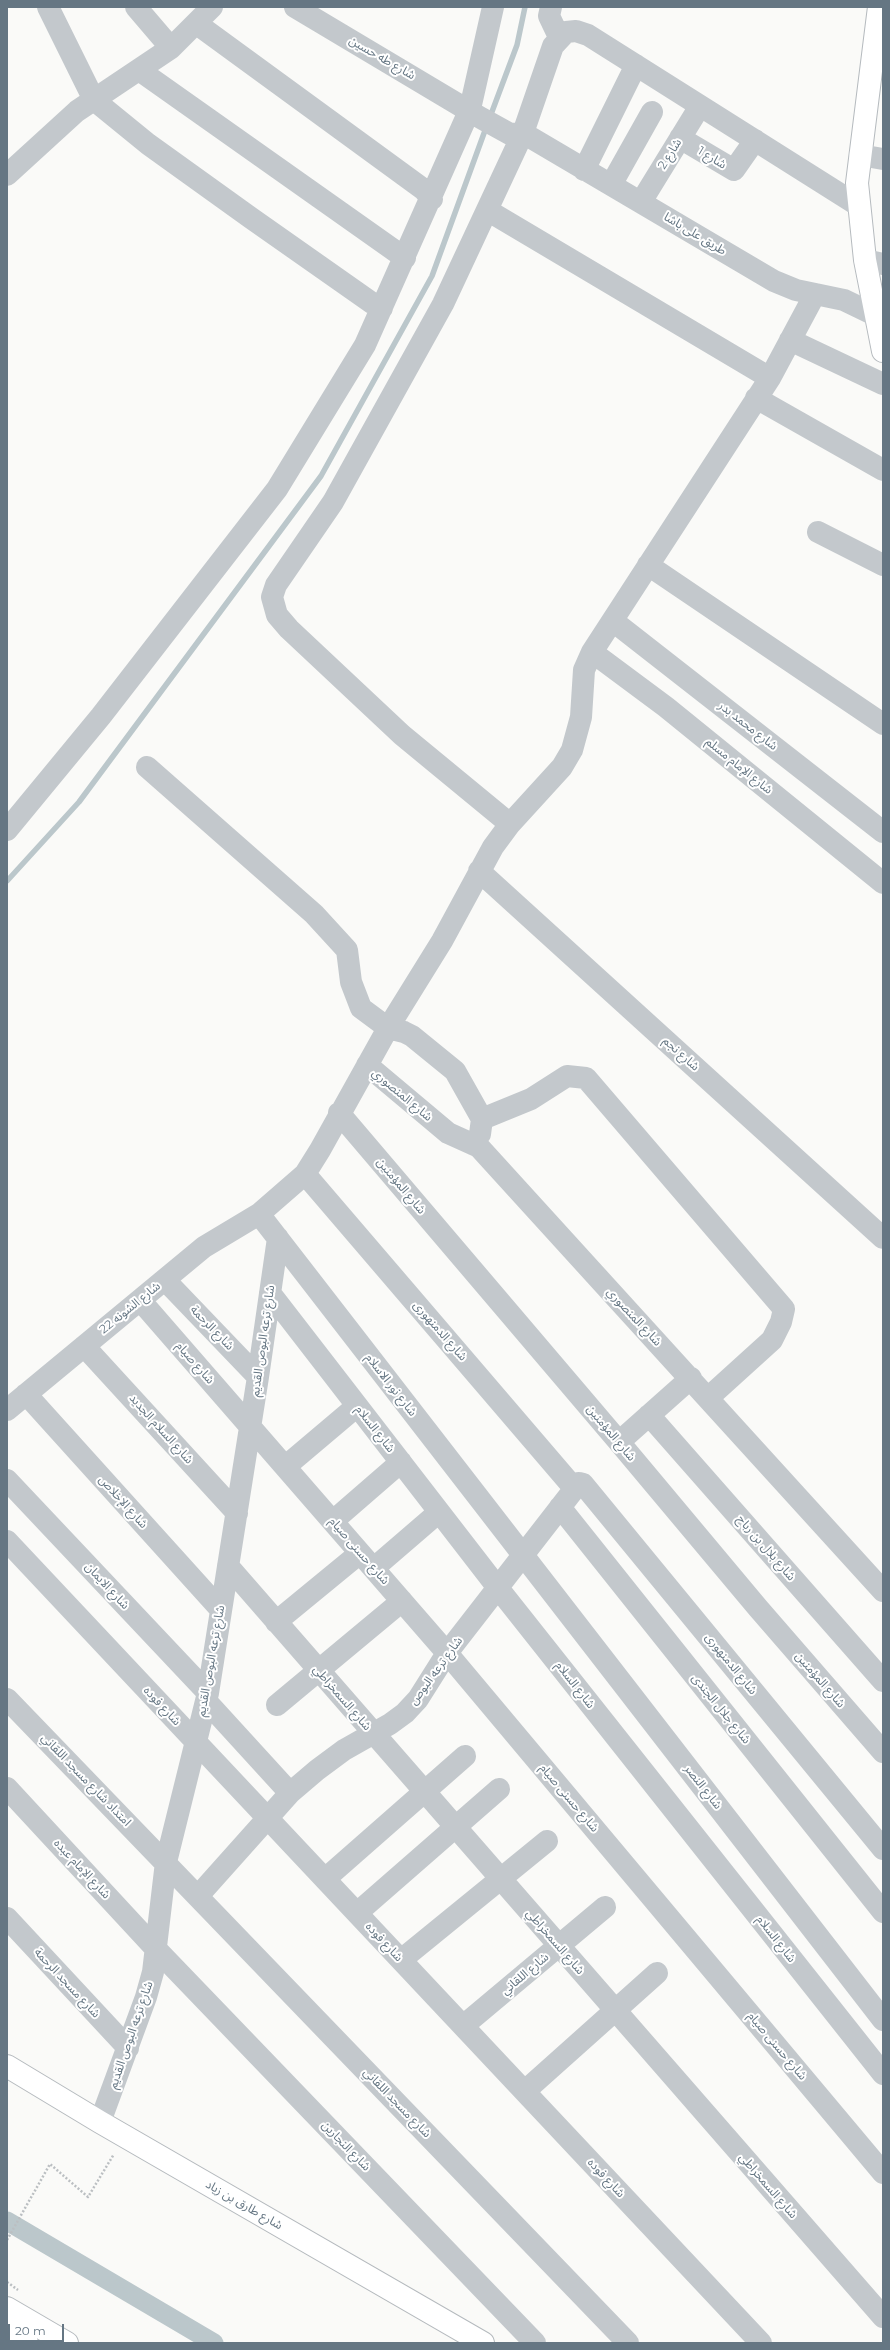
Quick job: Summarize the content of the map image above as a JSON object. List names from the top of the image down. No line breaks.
{"streets":{"main road":["شارع طارق بن زياد"],"street":["شارع طه حسين","شارع 2","شارع 1","طريق على باشا","شارع محمد بدر","شارع الإمام مسلم","شارع نجم","شارع المنصوري","شارع المؤمنين","شارع الشونه 22","شارع الرحمة","شارع الدمنهورى","شارع ترعه البوص القديم","شارع صيام","شارع نور الاسلام","شارع السلام الجديد","شارع السلام","شارع الإخلاص","شارع بلال بن رباح","شارع حسنى صيام","شارع الايمان","شارع ترعه البوص","شارع السمخراطي","شارع فوده","شارع جلال الجندى","امتداد شارع مسجد اللقاني","شارع النصر","شارع الإمام عبده","شارع اللقاني","شارع مسجد الرحمة","شارع مسجد اللقاني","شارع النجارين"]},"crossings":[["شارع طه حسين","طريق على باشا"],["شارع 2","شارع 1"],["شارع 2","طريق على باشا"],["طريق على باشا","شارع الشونه 22"],["شارع محمد بدر","شارع الشونه 22"],["شارع الإمام مسلم","شارع الشونه 22"],["شارع نجم","شارع الشونه 22"],["شارع المنصوري","شارع الشونه 22"],["شارع المؤمنين","شارع الشونه 22"],["شارع الشونه 22","شارع الرحمة"],["شارع الشونه 22","شارع الدمنهورى"],["شارع الشونه 22","شارع صيام"],["شارع الشونه 22","شارع نور الاسلام"],["شارع الشونه 22","شارع السلام الجديد"],["شارع الشونه 22","شارع الإخلاص"],["شارع الرحمة","شارع ترعه البوص القديم"],["شارع الدمنهورى","شارع ترعه البوص"],["شارع ترعه البوص القديم","شارع صيام"],["شارع ترعه البوص القديم","شارع نور الاسلام"],["شارع ترعه البوص القديم","شارع السلام الجديد"],["شارع ترعه البوص القديم","شارع السلام"],["شارع ترعه البوص القديم","شارع الإخلاص"],["شارع ترعه البوص القديم","شارع حسنى صيام"],["شارع ترعه البوص القديم","شارع الايمان"],["شارع ترعه البوص القديم","شارع السمخراطي"],["شارع ترعه البوص القديم","شارع فوده"],["شارع ترعه البوص القديم","امتداد شارع مسجد اللقاني"],["شارع ترعه البوص القديم","شارع الإمام عبده"],["شارع ترعه البوص القديم","شارع مسجد الرحمة"],["شارع ترعه البوص القديم","شارع مسجد اللقاني"],["شارع ترعه البوص القديم","شارع النجارين"],["شارع ترعه البوص القديم","شارع طارق بن زياد"],["شارع صيام","شارع حسنى صيام"],["شارع نور الاسلام","شارع ترعه البوص"],["شارع نور الاسلام","شارع النصر"],["شارع السلام","شارع ترعه البوص"],["شارع حسنى صيام","شارع ترعه البوص"],["شارع ترعه البوص","شارع السمخراطي"],["شارع ترعه البوص","شارع فوده"],["شارع ترعه البوص","شارع جلال الجندى"],["شارع ترعه البوص","شارع النصر"],["شارع ترعه البوص","شارع مسجد اللقاني"],["شارع السمخراطي","شارع اللقاني"],["شارع فوده","شارع اللقاني"],["امتداد شارع مسجد اللقاني","شارع مسجد اللقاني"],["شارع الإمام عبده","شارع النجارين"]],"scale_bar":"20 m"}
